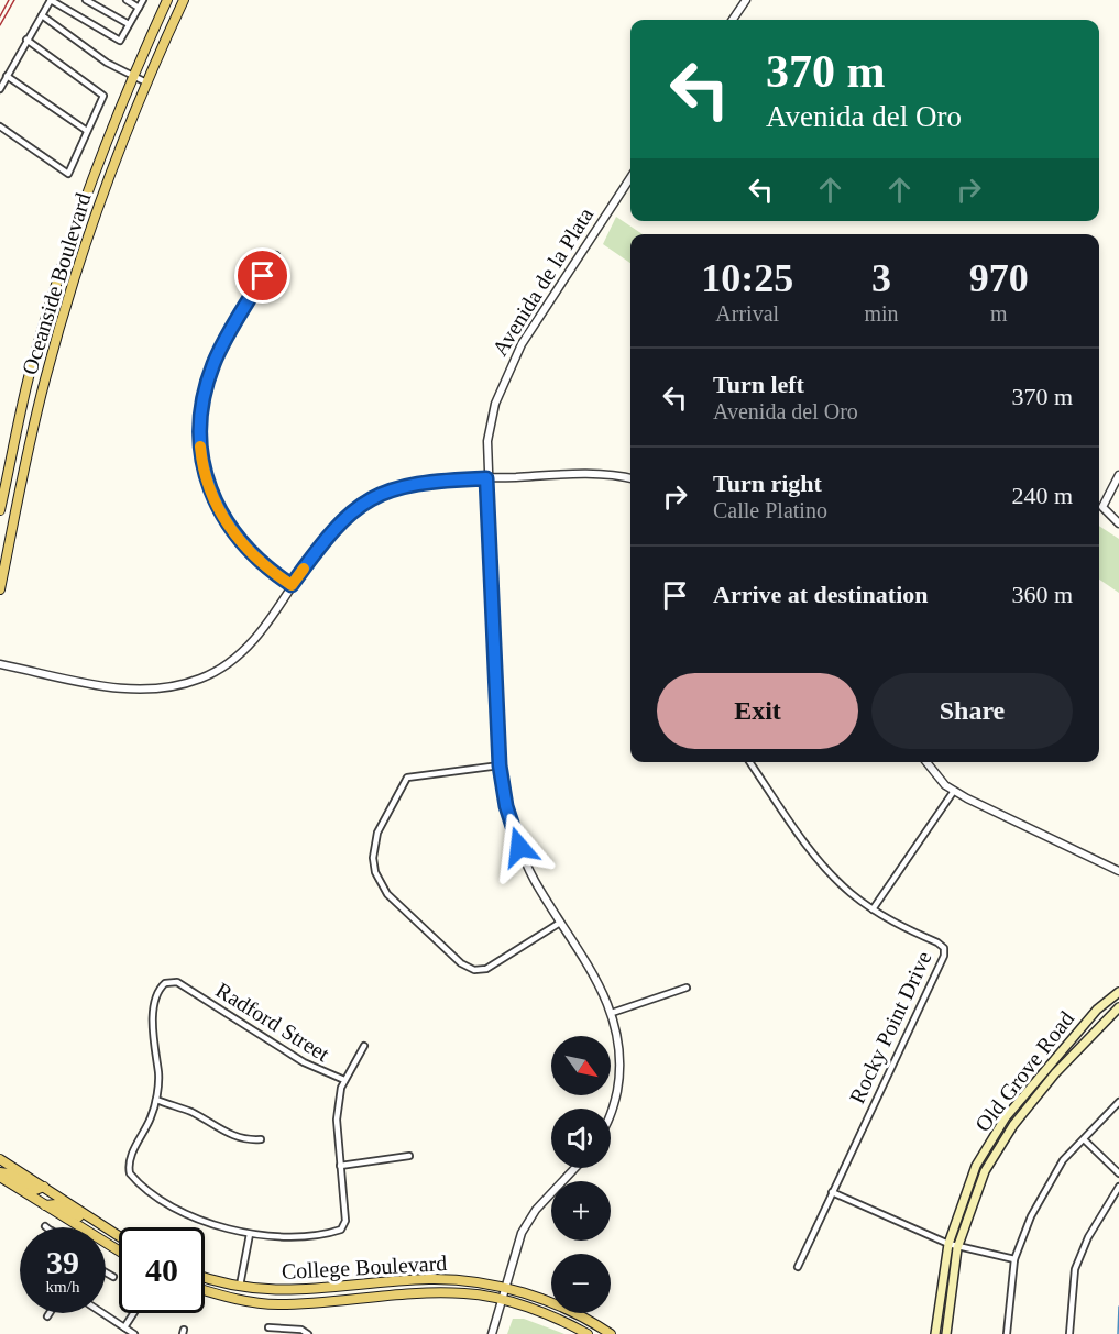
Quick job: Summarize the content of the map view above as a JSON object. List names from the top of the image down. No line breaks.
{"streets":{"main road":["Oceanside Boulevard","Old Grove Road","College Boulevard"],"street":["Avenida de la Plata","Radford Street","Rocky Point Drive"]},"north":"bottom right","page":{"turn":["370 m","Avenida del Oro"],"eta":["10:25","Arrival","3","min","970","m"],"list":[{"name":"Turn left","note":"Avenida del Oro","value":"370 m"},{"name":"Turn right","note":"Calle Platino","value":"240 m"},{"name":"Arrive at destination","value":"360 m"}],"buttons":["Exit","Share"],"map_buttons":["+","−"],"speed":"39 km/h","limit":"40"}}
